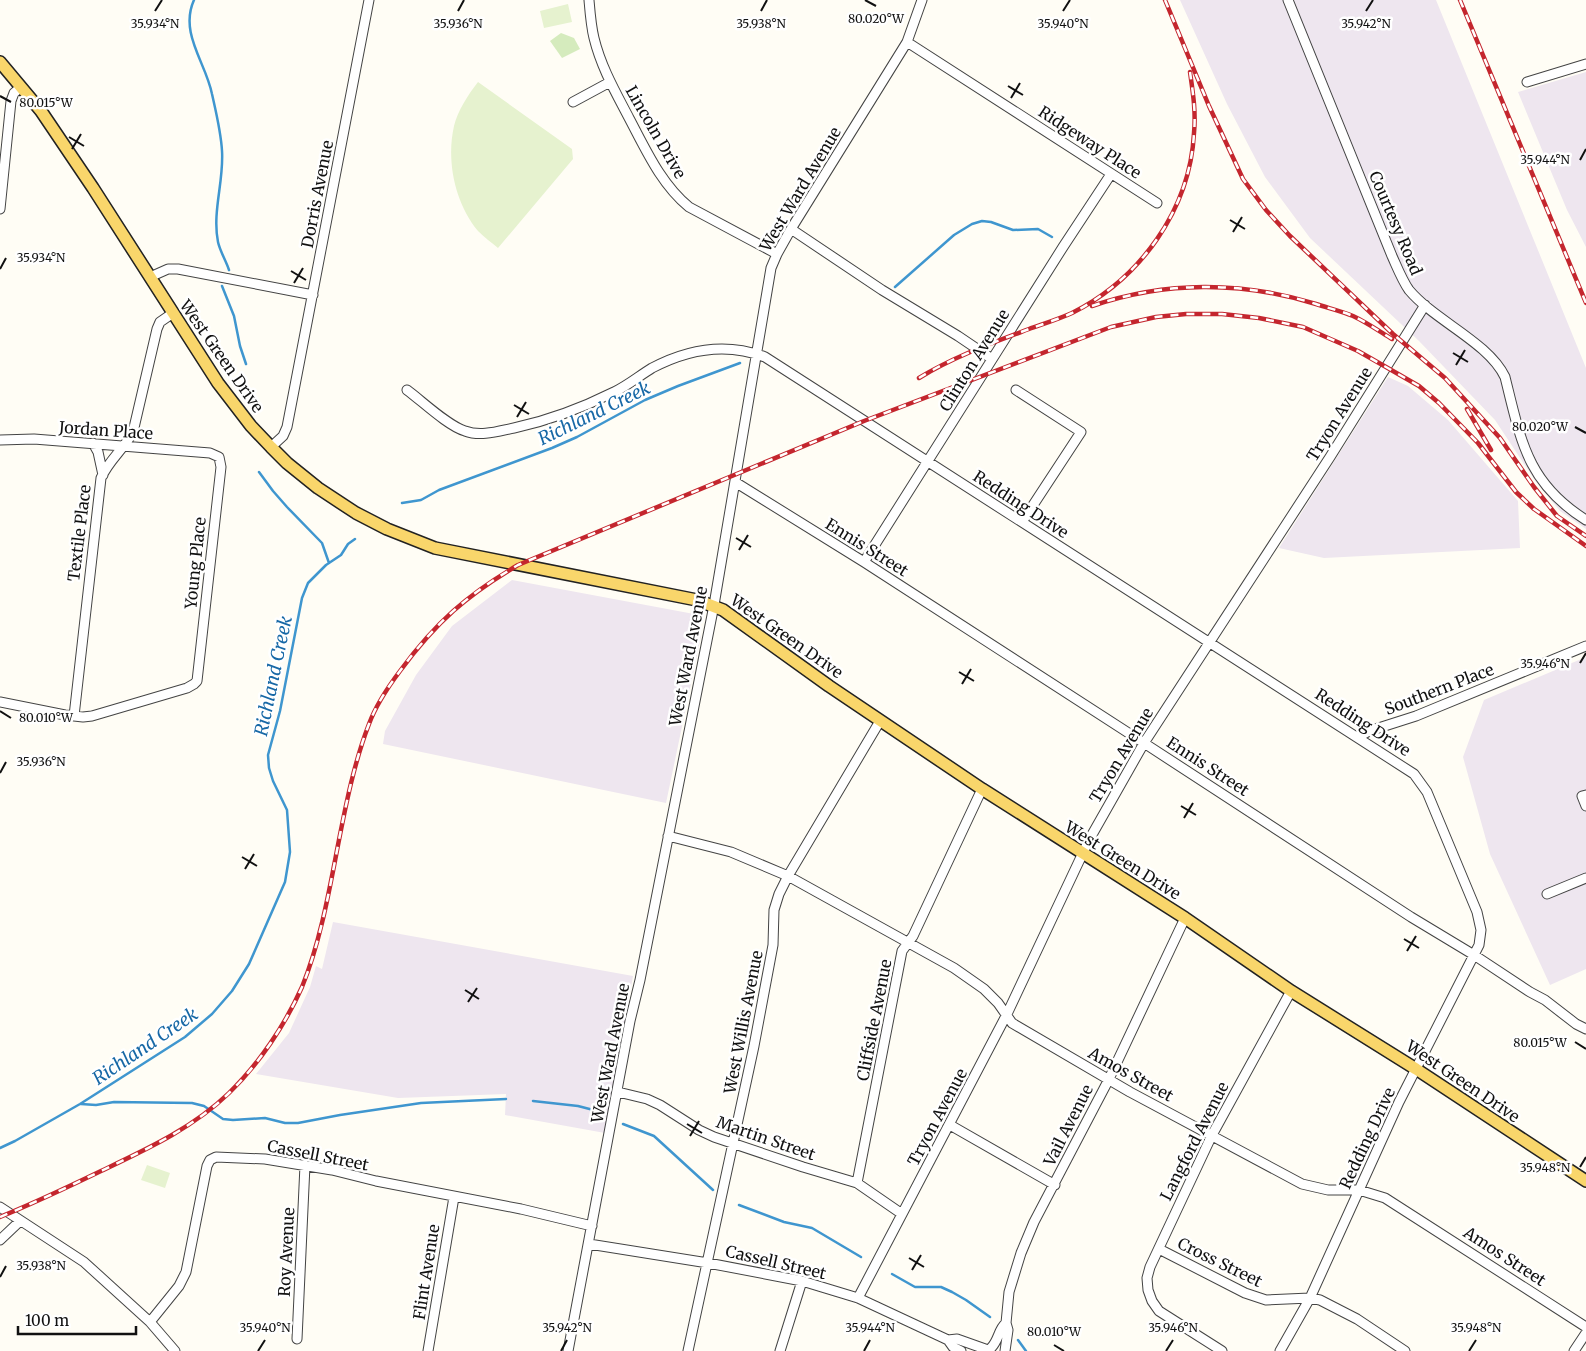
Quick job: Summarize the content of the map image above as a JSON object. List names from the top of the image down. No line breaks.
{"streets":{"main road":["West Green Drive"],"street":["Lincoln Drive","Ridgeway Place","West Ward Avenue","Dorris Avenue","Courtesy Road","Clinton Avenue","Tryon Avenue","Jordan Place","Redding Drive","Textile Place","Ennis Street","Young Place","Southern Place","Cliffside Avenue","West Willis Avenue","Amos Street","Vail Avenue","Martin Street","Langford Avenue","Cassell Street","Roy Avenue","Cross Street","Flint Avenue"]},"crossings":[["Lincoln Drive","West Ward Avenue"],["Ridgeway Place","West Ward Avenue"],["Ridgeway Place","Clinton Avenue"],["West Ward Avenue","West Green Drive"],["West Ward Avenue","Redding Drive"],["West Ward Avenue","Ennis Street"],["West Ward Avenue","Amos Street"],["West Ward Avenue","Martin Street"],["West Ward Avenue","Cassell Street"],["Dorris Avenue","West Green Drive"],["Courtesy Road","Tryon Avenue"],["West Green Drive","Tryon Avenue"],["West Green Drive","Redding Drive"],["West Green Drive","Textile Place"],["West Green Drive","Cliffside Avenue"],["West Green Drive","West Willis Avenue"],["West Green Drive","Vail Avenue"],["West Green Drive","Langford Avenue"],["Clinton Avenue","Redding Drive"],["Clinton Avenue","Ennis Street"],["Tryon Avenue","Redding Drive"],["Tryon Avenue","Ennis Street"],["Tryon Avenue","Amos Street"],["Tryon Avenue","Martin Street"],["Tryon Avenue","Cassell Street"],["Jordan Place","Textile Place"],["Jordan Place","Young Place"],["Redding Drive","Ennis Street"],["Redding Drive","Southern Place"],["Redding Drive","Amos Street"],["Redding Drive","Cross Street"],["Textile Place","Young Place"],["Cliffside Avenue","Amos Street"],["Cliffside Avenue","Martin Street"],["West Willis Avenue","Amos Street"],["West Willis Avenue","Martin Street"],["West Willis Avenue","Cassell Street"],["Amos Street","Vail Avenue"],["Amos Street","Langford Avenue"],["Vail Avenue","Cassell Street"],["Langford Avenue","Cross Street"],["Cassell Street","Roy Avenue"],["Cassell Street","Flint Avenue"]],"water":["Richland Creek"],"scale_bar":"100 m","coordinates":["80.020°W","35.934°N","35.940°N","35.942°N","35.936°N","35.938°N","80.015°W","35.944°N","35.946°N","80.010°W","35.948°N"]}
